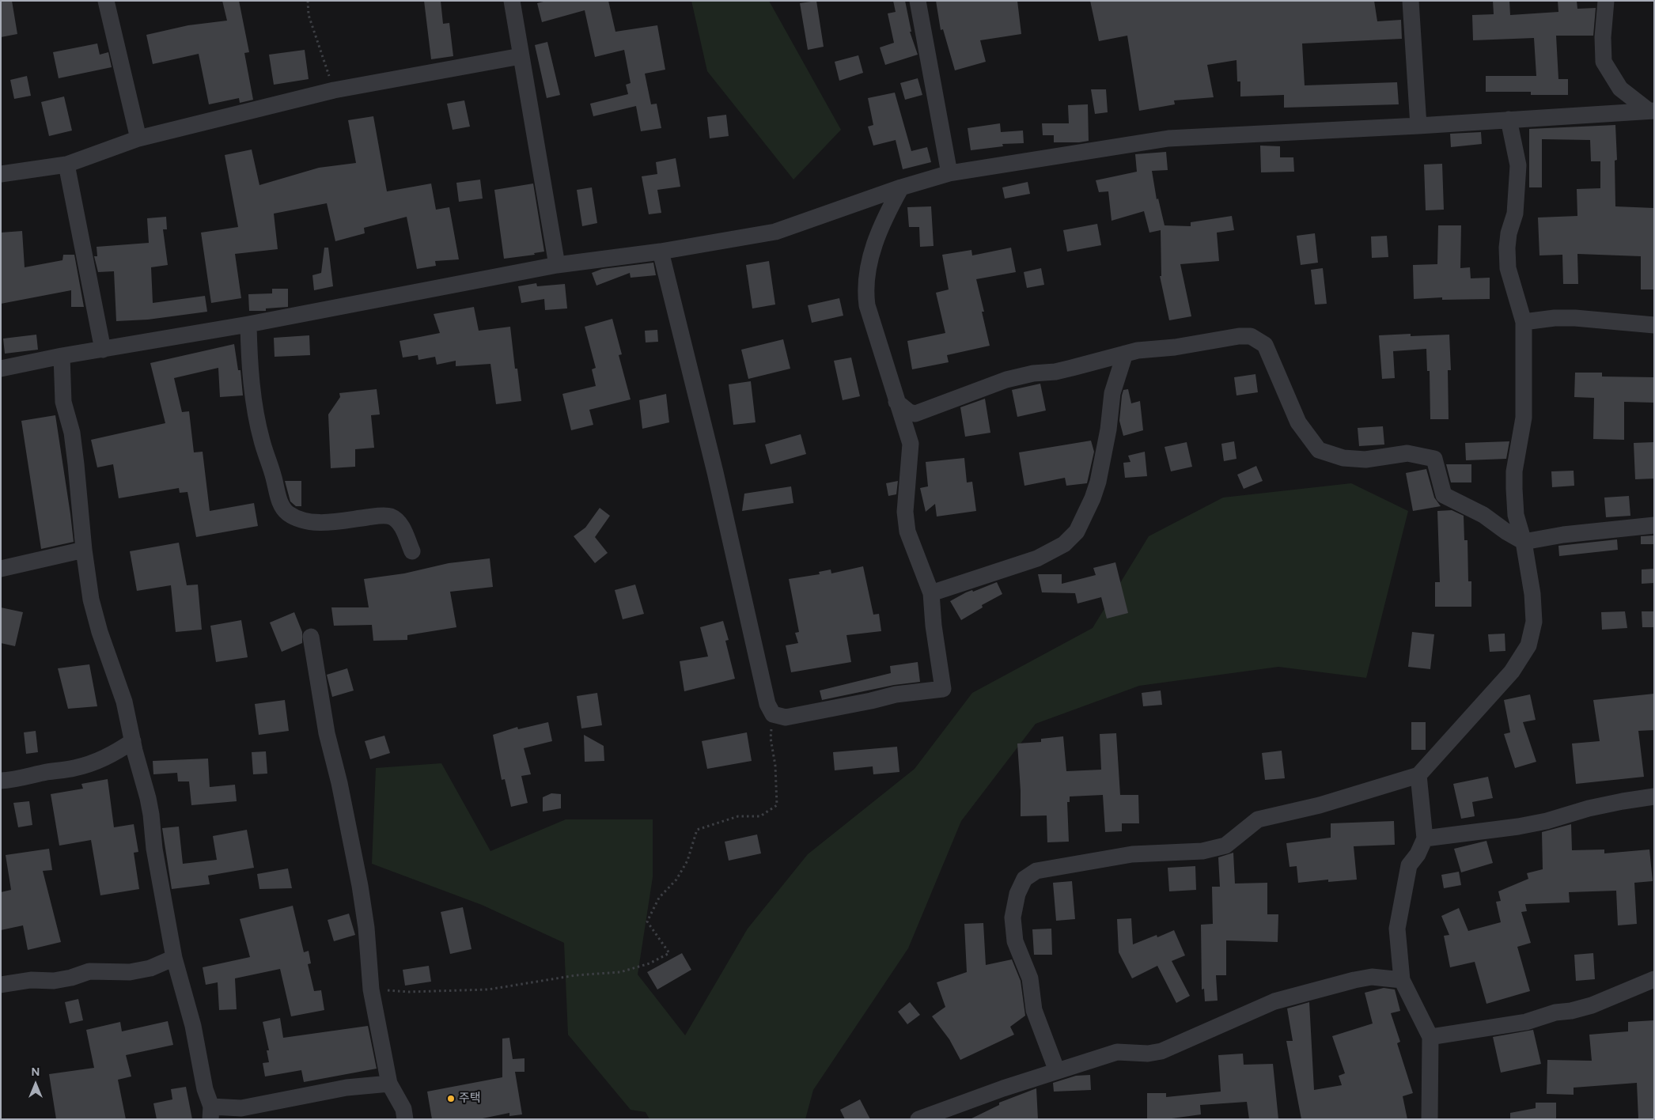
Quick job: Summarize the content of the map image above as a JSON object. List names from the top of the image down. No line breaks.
{"places":["주택"],"north":"top"}
